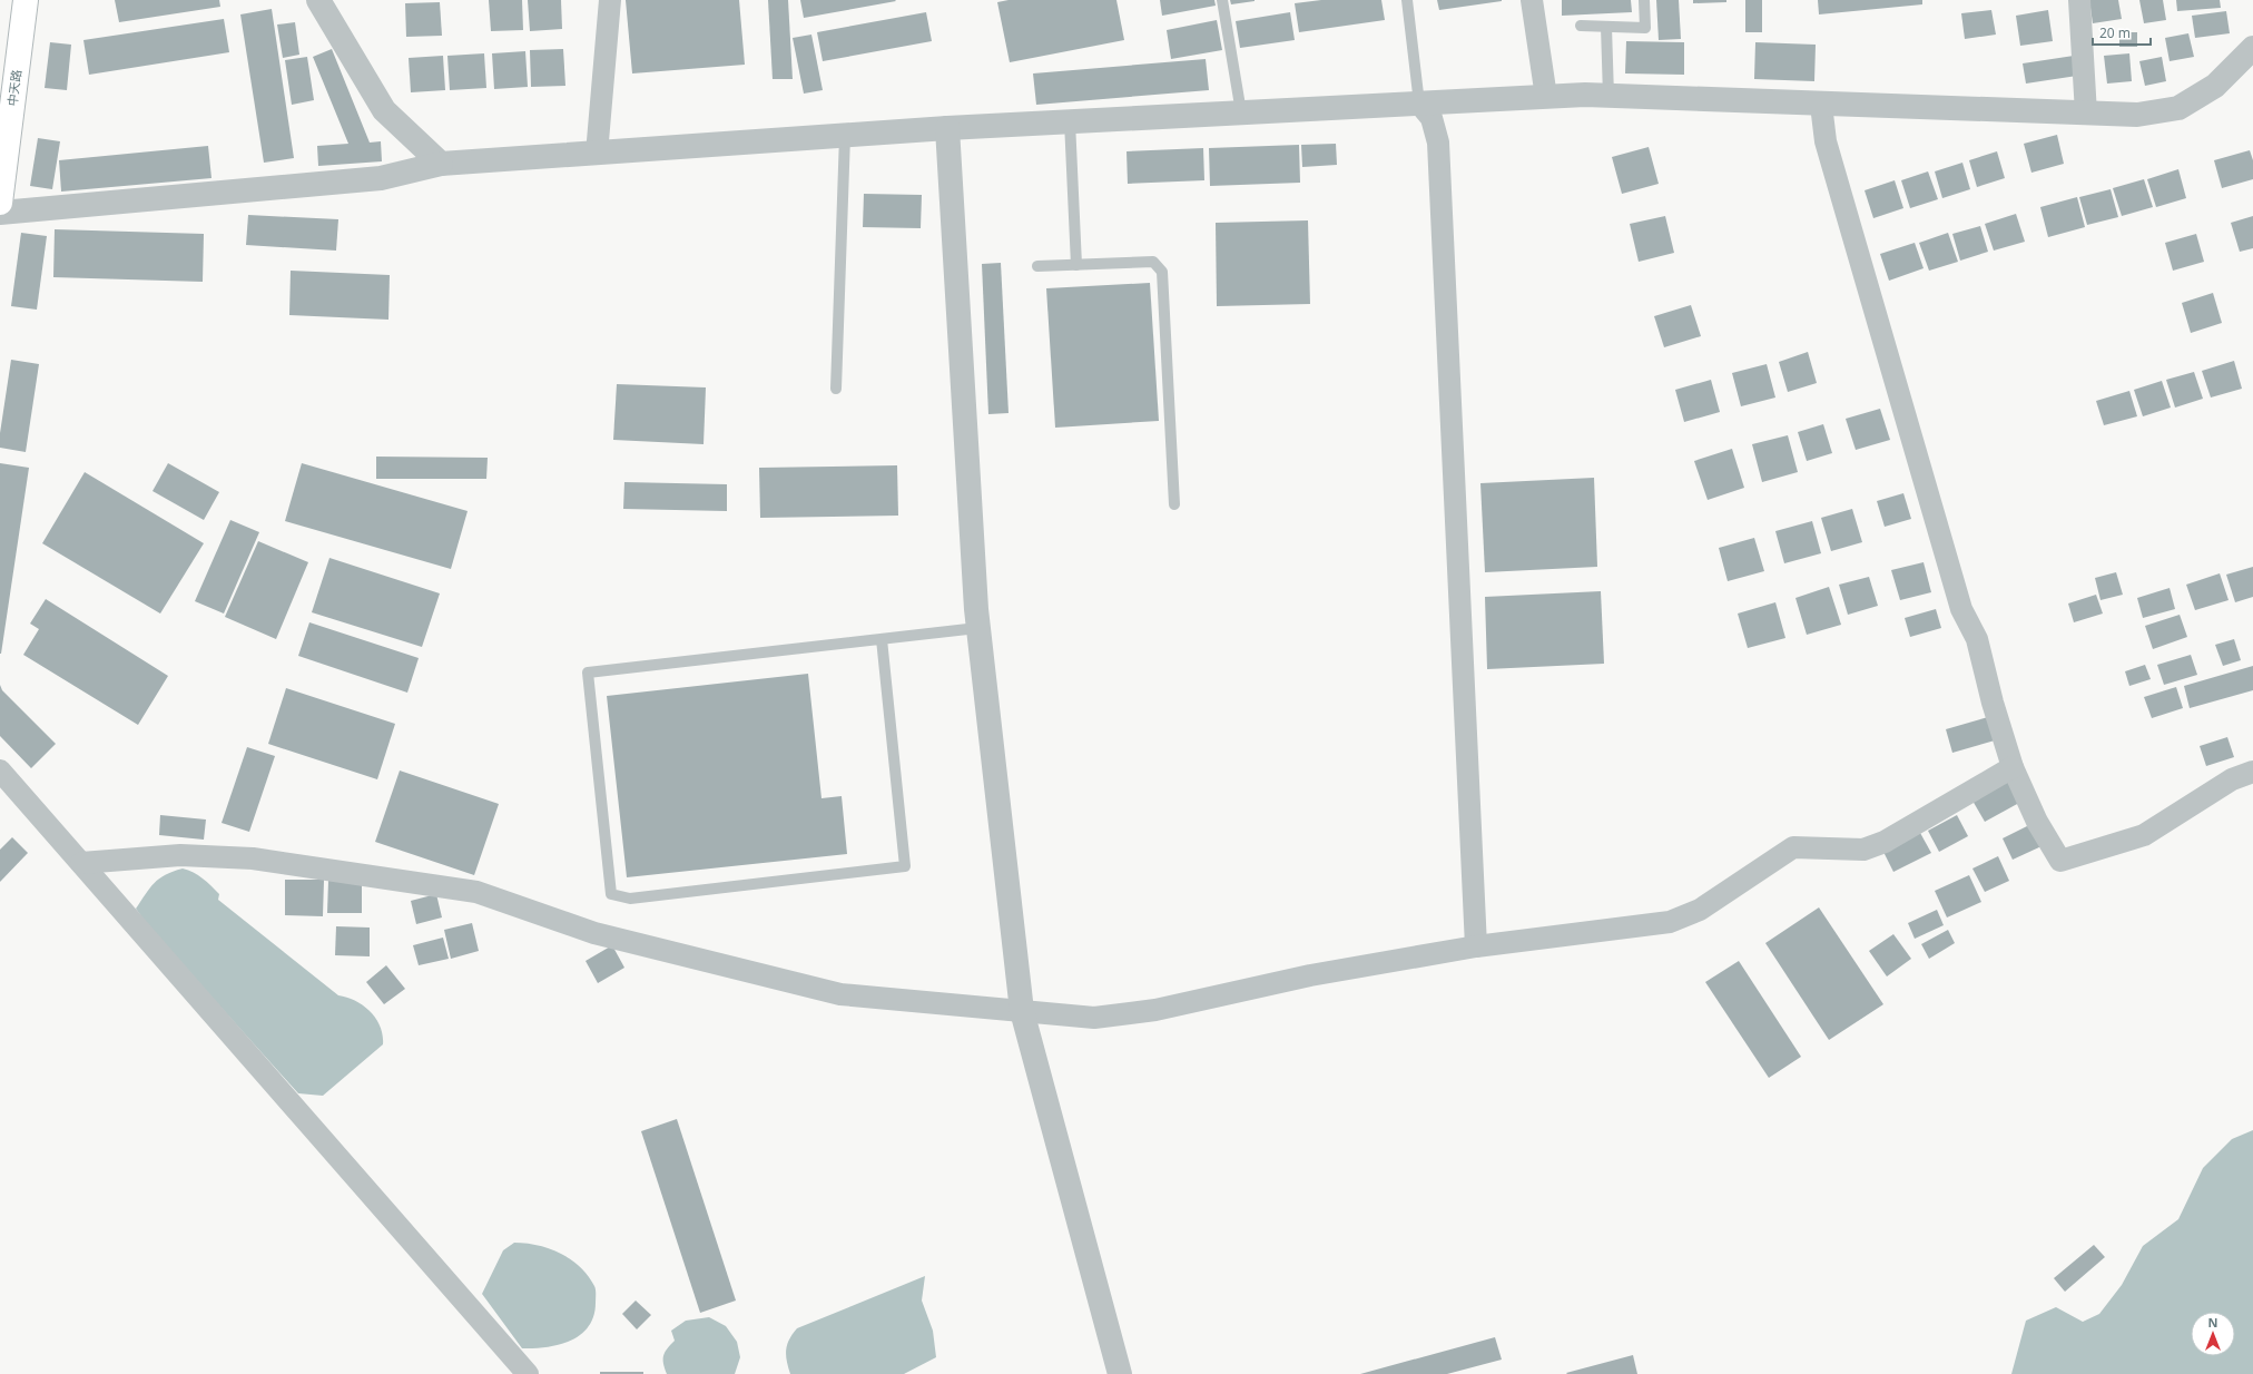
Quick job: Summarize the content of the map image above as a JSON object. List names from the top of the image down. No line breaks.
{"streets":{"main road":["中天路"]},"scale_bar":"20 m","north":"top"}
